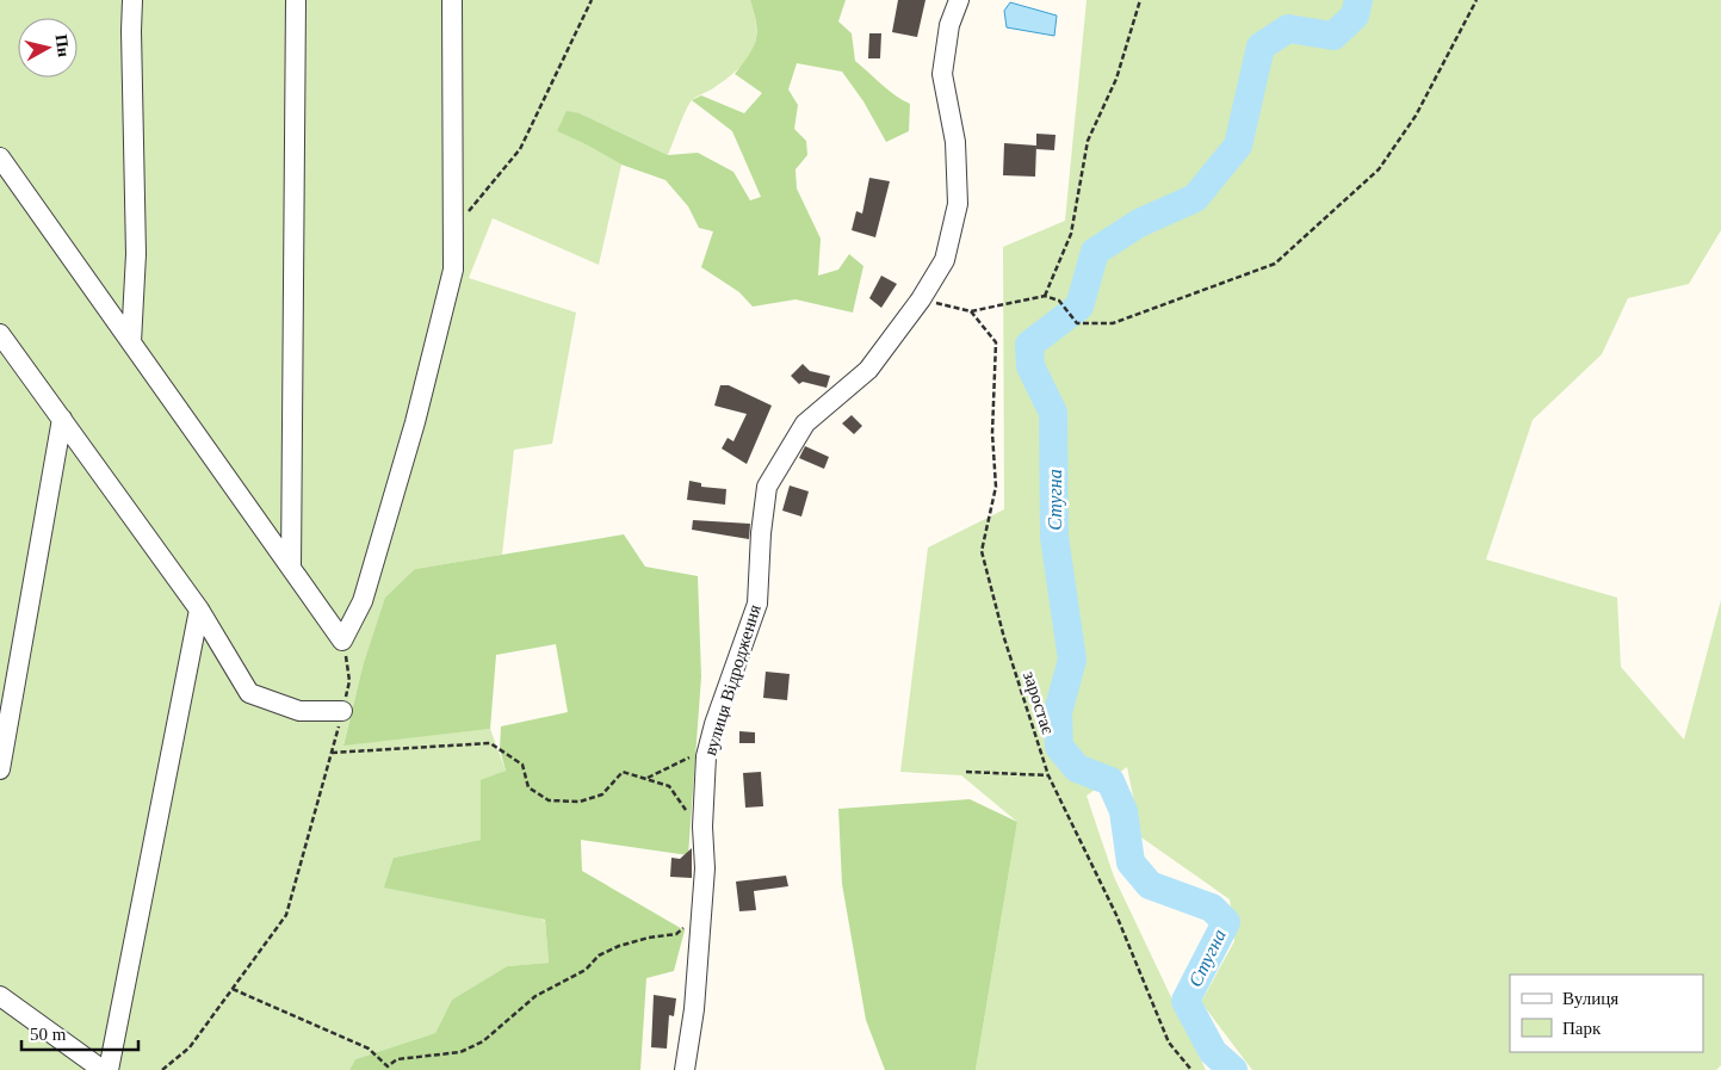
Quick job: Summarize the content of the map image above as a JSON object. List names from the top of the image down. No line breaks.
{"streets":{"street":["вулиця Відродження"],"path":["заростає"]},"water":["Стугна"],"legend":["Вулиця","Парк"],"scale_bar":"50 m","north":"right"}
